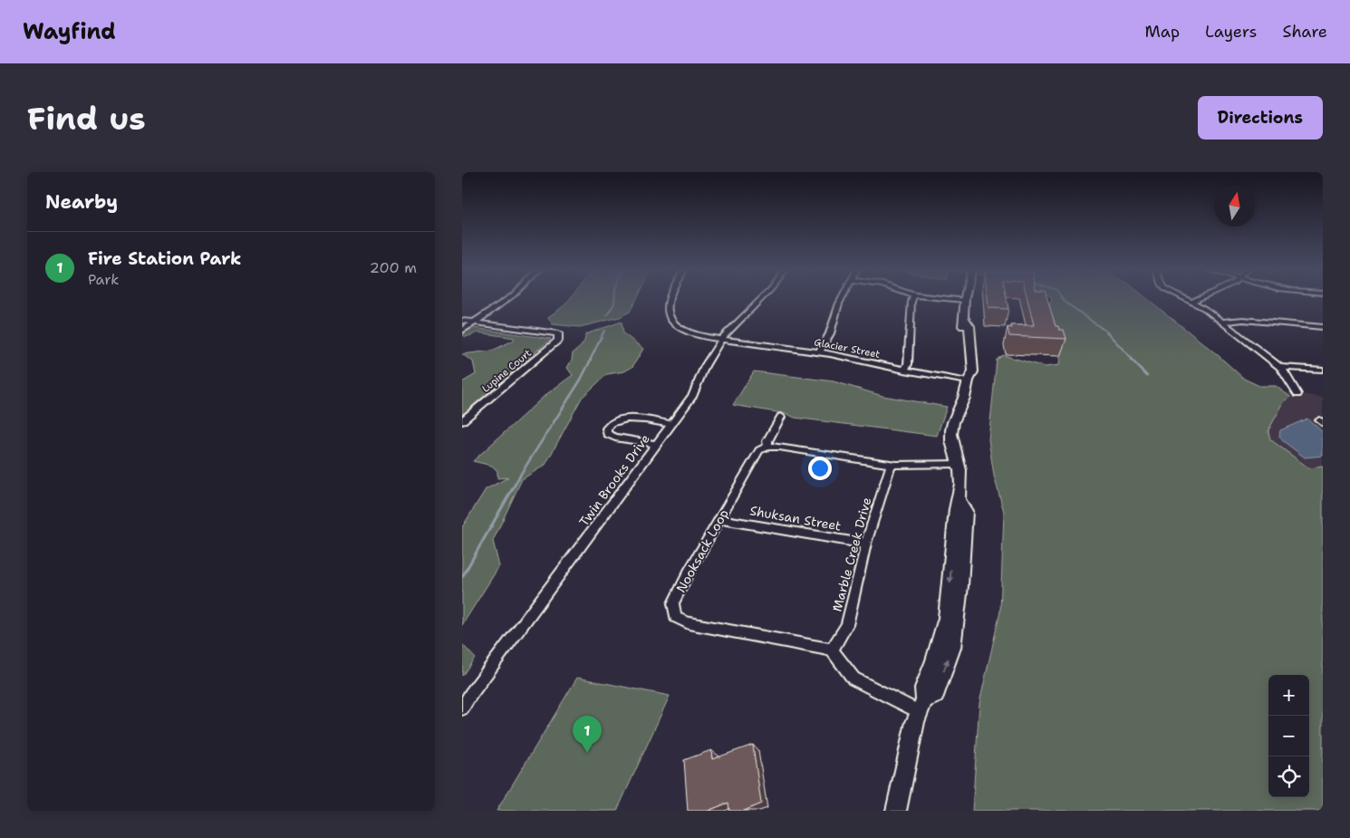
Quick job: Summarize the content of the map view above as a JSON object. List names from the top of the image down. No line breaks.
{"streets":{"street":["Glacier Street","Lupine Court","Twin Brooks Drive","Shuksan Street","Nooksack Loop","Marble Creek Drive"]},"crossings":[["Glacier Street","Twin Brooks Drive"],["Shuksan Street","Nooksack Loop"],["Shuksan Street","Marble Creek Drive"],["Nooksack Loop","Marble Creek Drive"]],"north":"top","page":{"header":"Wayfind","nav":["Map","Layers","Share"],"buttons":"Directions","title":"Find us","heading":"Nearby","list":[{"mark":"1","name":"Fire Station Park","note":"Park","value":"200 m"}],"map_buttons":["+","−"],"pins":"1"}}
